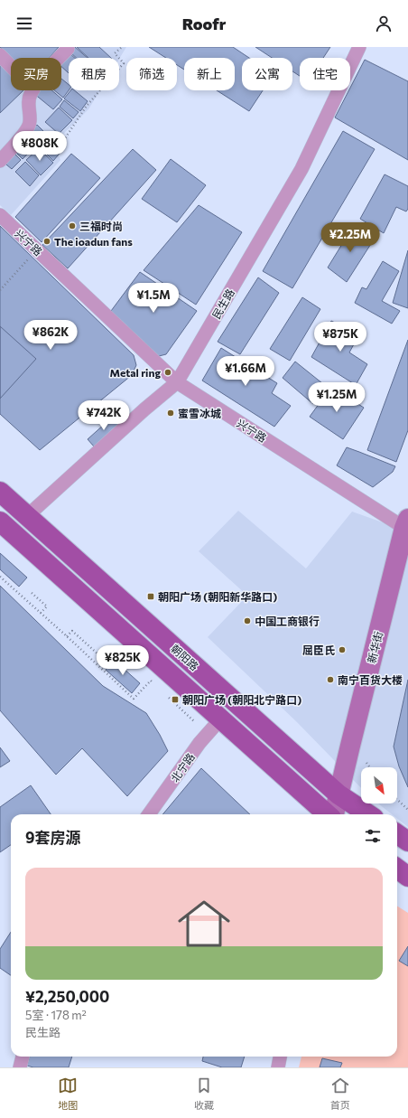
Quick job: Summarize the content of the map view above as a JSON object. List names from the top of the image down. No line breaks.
{"streets":{"main road":["朝阳路"],"street":["兴宁路","民生路","新华街","北宁路"]},"crossings":[["兴宁路","民生路"],["兴宁路","新华街"],["民生路","朝阳路"],["新华街","朝阳路"],["朝阳路","北宁路"]],"places":{"other":["三福时尚","The ioadun fans","Metal ring","蜜雪冰城","中国工商银行","屈臣氏","南宁百货大楼"],"transit":["朝阳广场 (朝阳新华路口)","朝阳广场 (朝阳北宁路口)"]},"north":"bottom right","page":{"header":"Roofr","chip":["买房","租房","筛选","新上","公寓","住宅"],"price":["¥808K","¥2.25M","¥1.5M","¥862K","¥875K","¥1.66M","¥1.25M","¥742K","¥825K"],"heading":"9套房源","list":[{"name":"¥2,250,000","note":"5室 · 178 m² · 民生路"}],"tabs":["地图","收藏","首页"]}}
